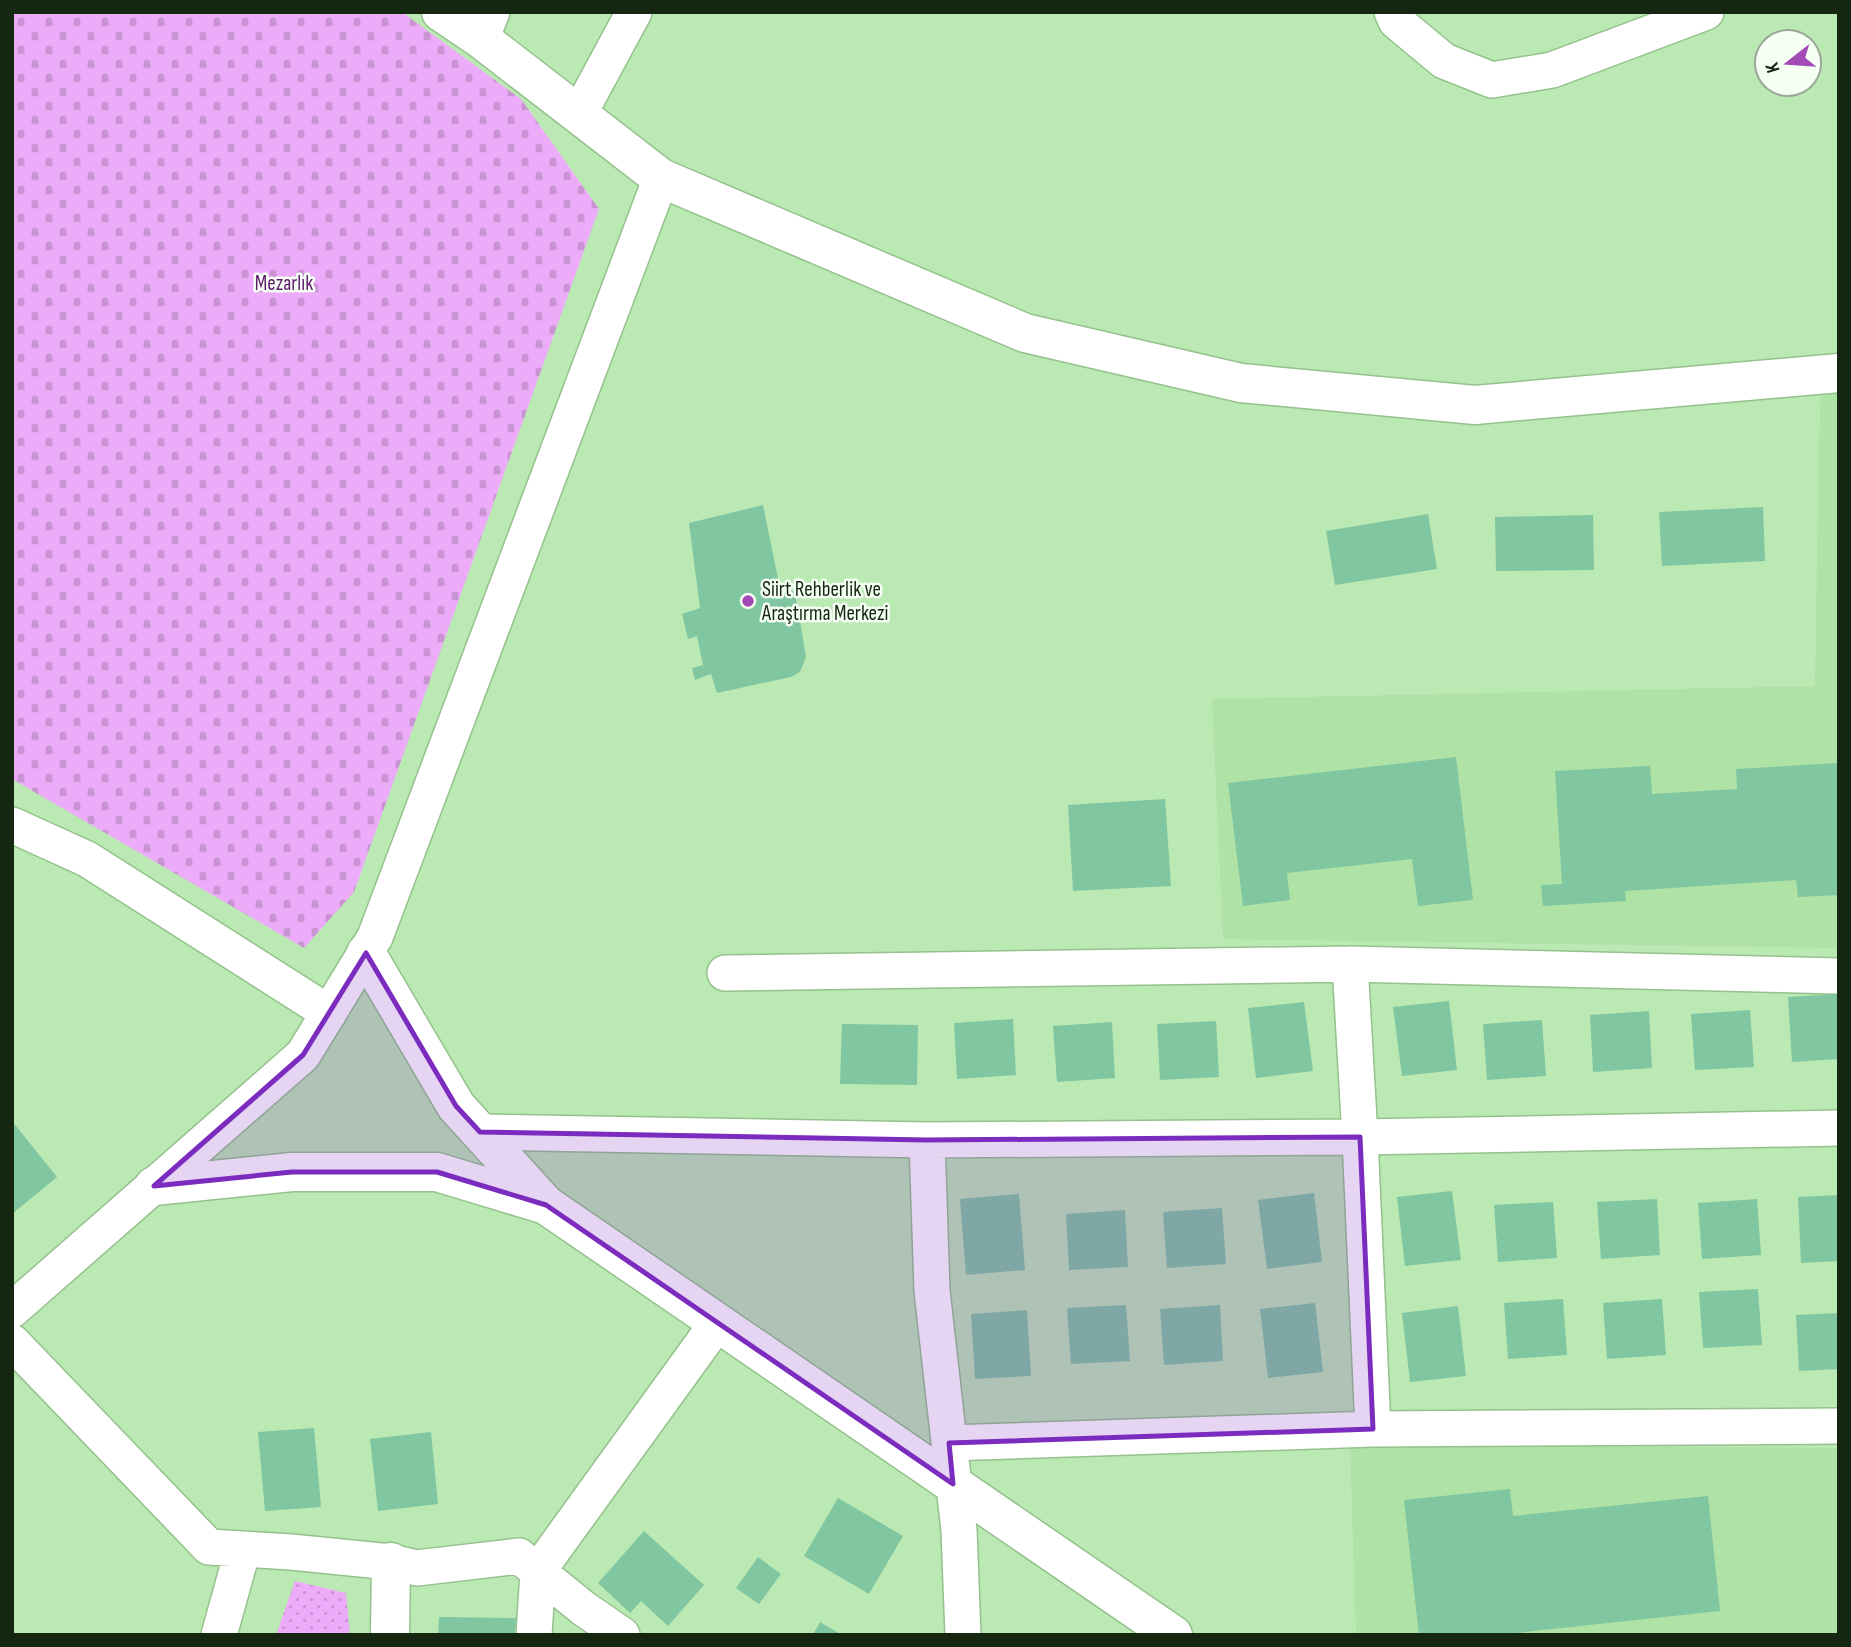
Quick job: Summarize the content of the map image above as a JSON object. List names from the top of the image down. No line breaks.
{"parks":["Mezarlık"],"places":["Siirt Rehberlik ve Araştırma Merkezi"],"north":"left"}
